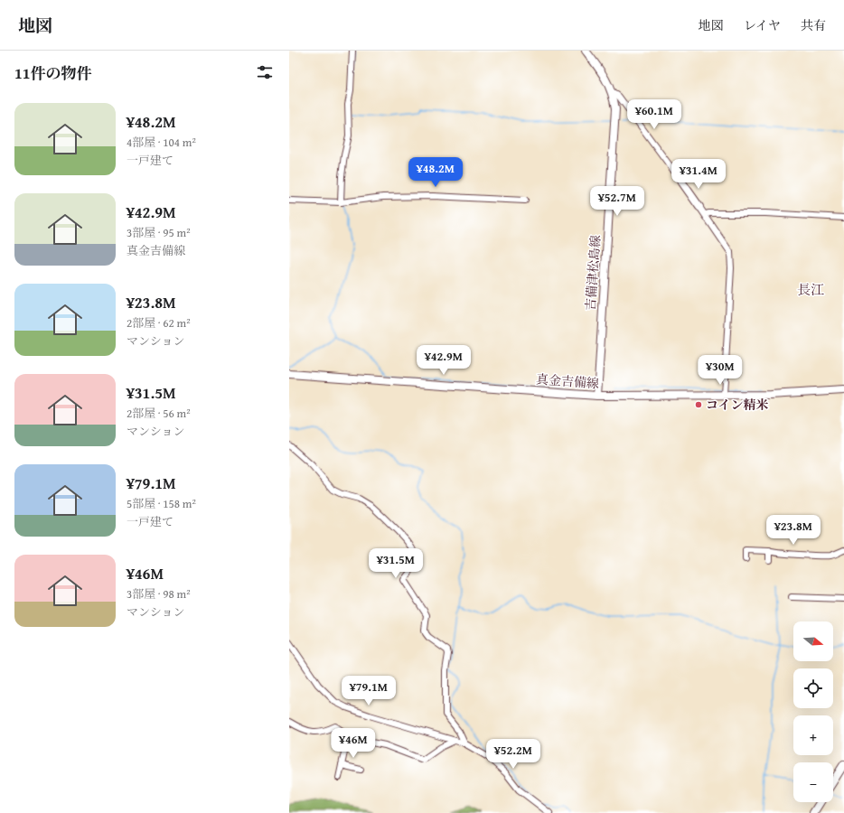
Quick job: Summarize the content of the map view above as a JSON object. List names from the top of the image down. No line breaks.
{"streets":{"main road":["吉備津松島線","真金吉備線"]},"crossings":[["吉備津松島線","真金吉備線"]],"districts":["長江"],"places":["コイン精米"],"north":"right","page":{"header":"地図","nav":["地図","レイヤ","共有"],"heading":"11件の物件","list":[{"name":"¥48.2M","note":"4部屋 · 104 m² · 一戸建て"},{"name":"¥42.9M","note":"3部屋 · 95 m² · 真金吉備線"},{"name":"¥23.8M","note":"2部屋 · 62 m² · マンション"},{"name":"¥31.5M","note":"2部屋 · 56 m² · マンション"},{"name":"¥79.1M","note":"5部屋 · 158 m² · 一戸建て"},{"name":"¥46M","note":"3部屋 · 98 m² · マンション"}],"price":["¥60.1M","¥48.2M","¥31.4M","¥52.7M","¥42.9M","¥30M","¥23.8M","¥31.5M","¥79.1M","¥46M","¥52.2M"],"map_buttons":["+","−"]}}
